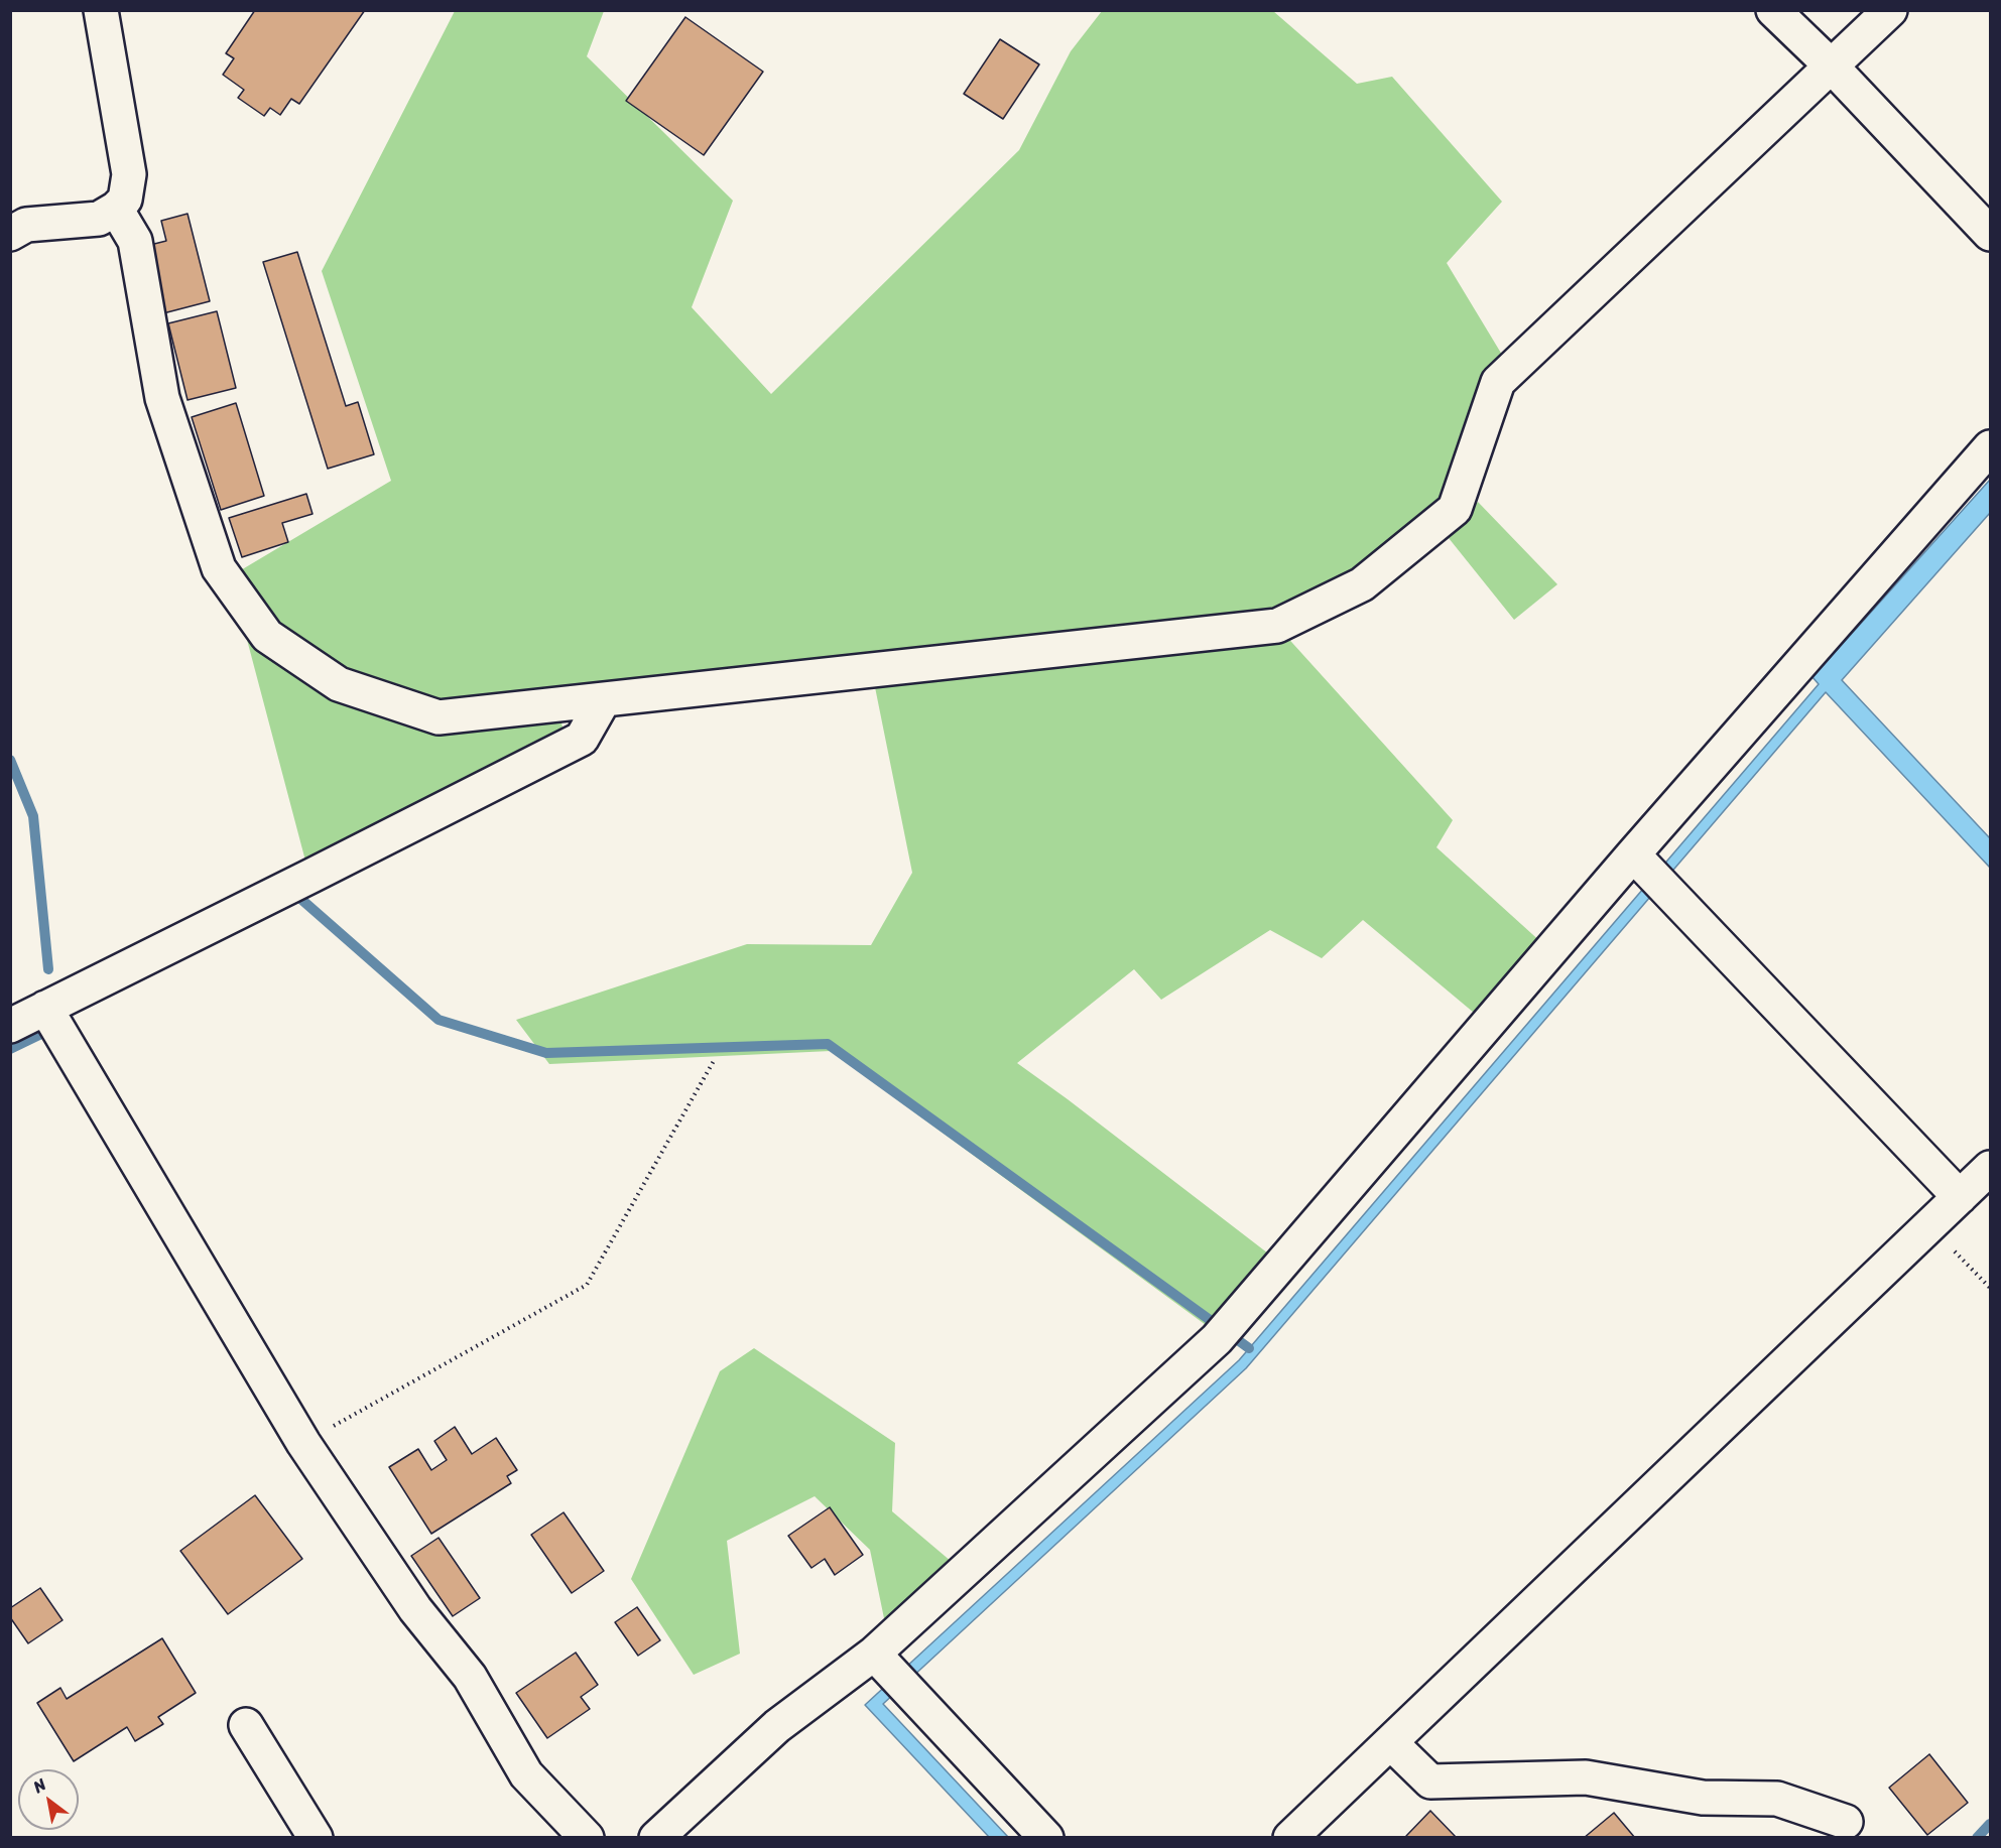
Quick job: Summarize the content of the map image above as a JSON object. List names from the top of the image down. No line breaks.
{"north":"top left"}
